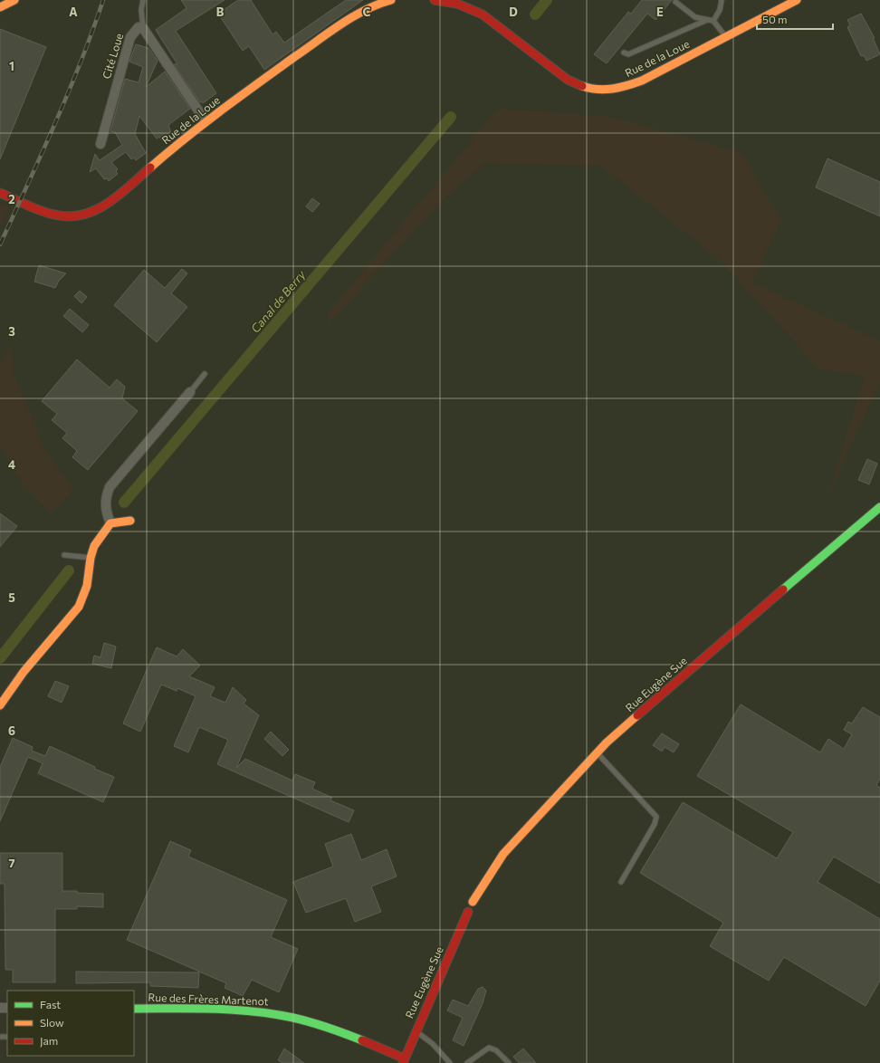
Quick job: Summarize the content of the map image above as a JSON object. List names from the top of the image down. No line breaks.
{"streets":{"street":["Cité Loue","Rue de la Loue","Rue Eugène Sue","Rue des Frères Martenot"]},"crossings":[["Rue Eugène Sue","Rue des Frères Martenot"]],"water":["Canal de Berry"],"legend":["Fast","Slow","Jam"],"scale_bar":"50 m","grid":{"columns":["A","B","C","D","E"],"rows":["1","2","3","4","5","6","7"]}}
